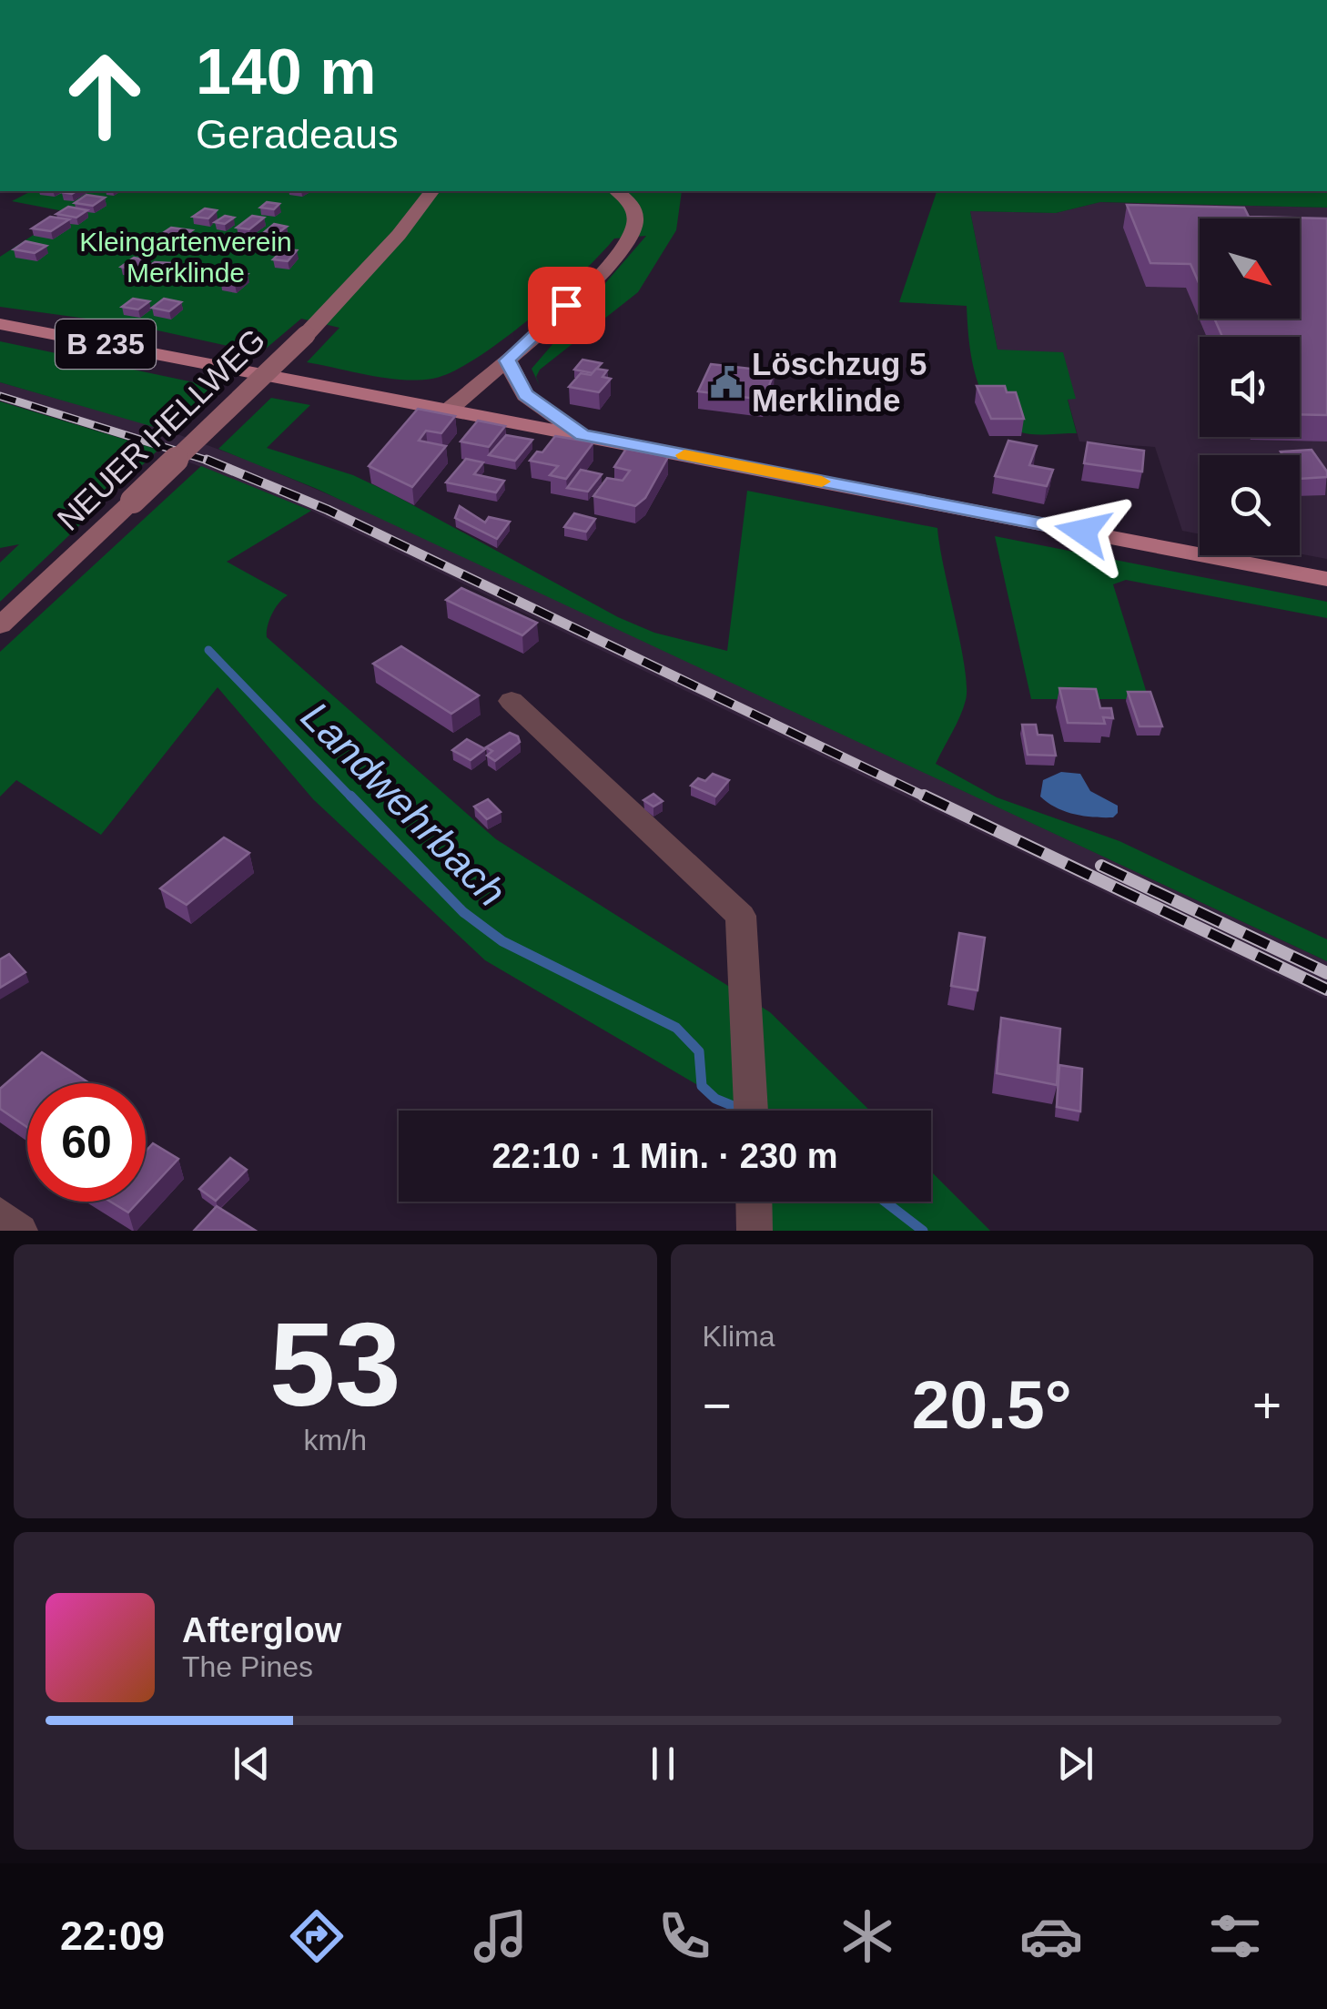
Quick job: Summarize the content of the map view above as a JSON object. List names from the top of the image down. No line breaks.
{"streets":{"main road":["B 235","NEUER HELLWEG"]},"water":["Landwehrbach"],"parks":["Kleingartenverein Merklinde"],"places":{"public building":["Löschzug 5 Merklinde"]},"north":"bottom right","page":{"turn":["140 m","Geradeaus"],"limit":"60","trip":"22:10 · 1 Min. · 230 m","tile":[["53","km/h"],"Klima"],"heat":["−","20.5°","+"],"song":["Afterglow","The Pines"],"tabs":"22:09"}}
